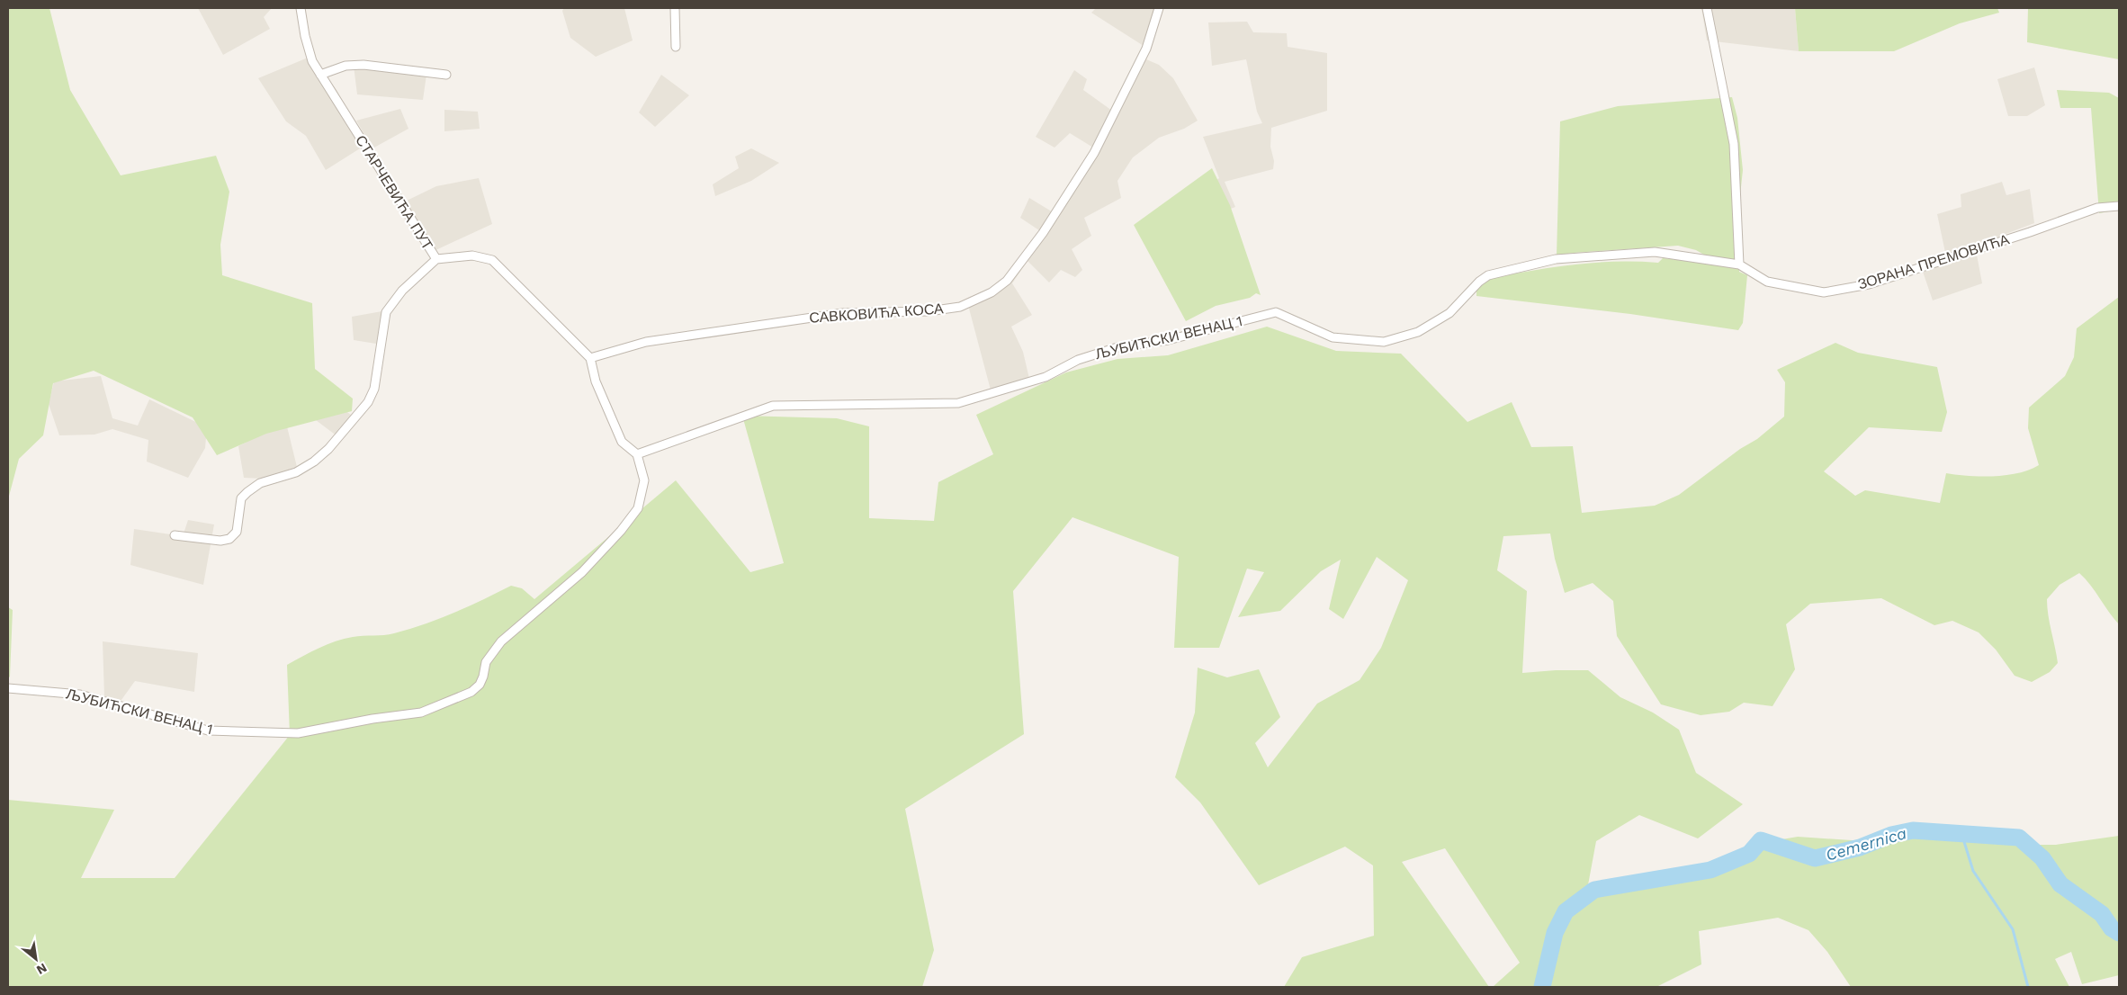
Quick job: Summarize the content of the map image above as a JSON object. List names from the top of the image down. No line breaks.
{"streets":{"street":["СТАРЧЕВИЋА ПУТ","ЗОРАНА ПРЕМОВИЋА","САВКОВИЋА КОСА","ЉУБИЋСКИ ВЕНАЦ 1"]},"crossings":[["ЗОРАНА ПРЕМОВИЋА","ЉУБИЋСКИ ВЕНАЦ 1"]],"water":["Cemernica"],"north":"bottom right"}
